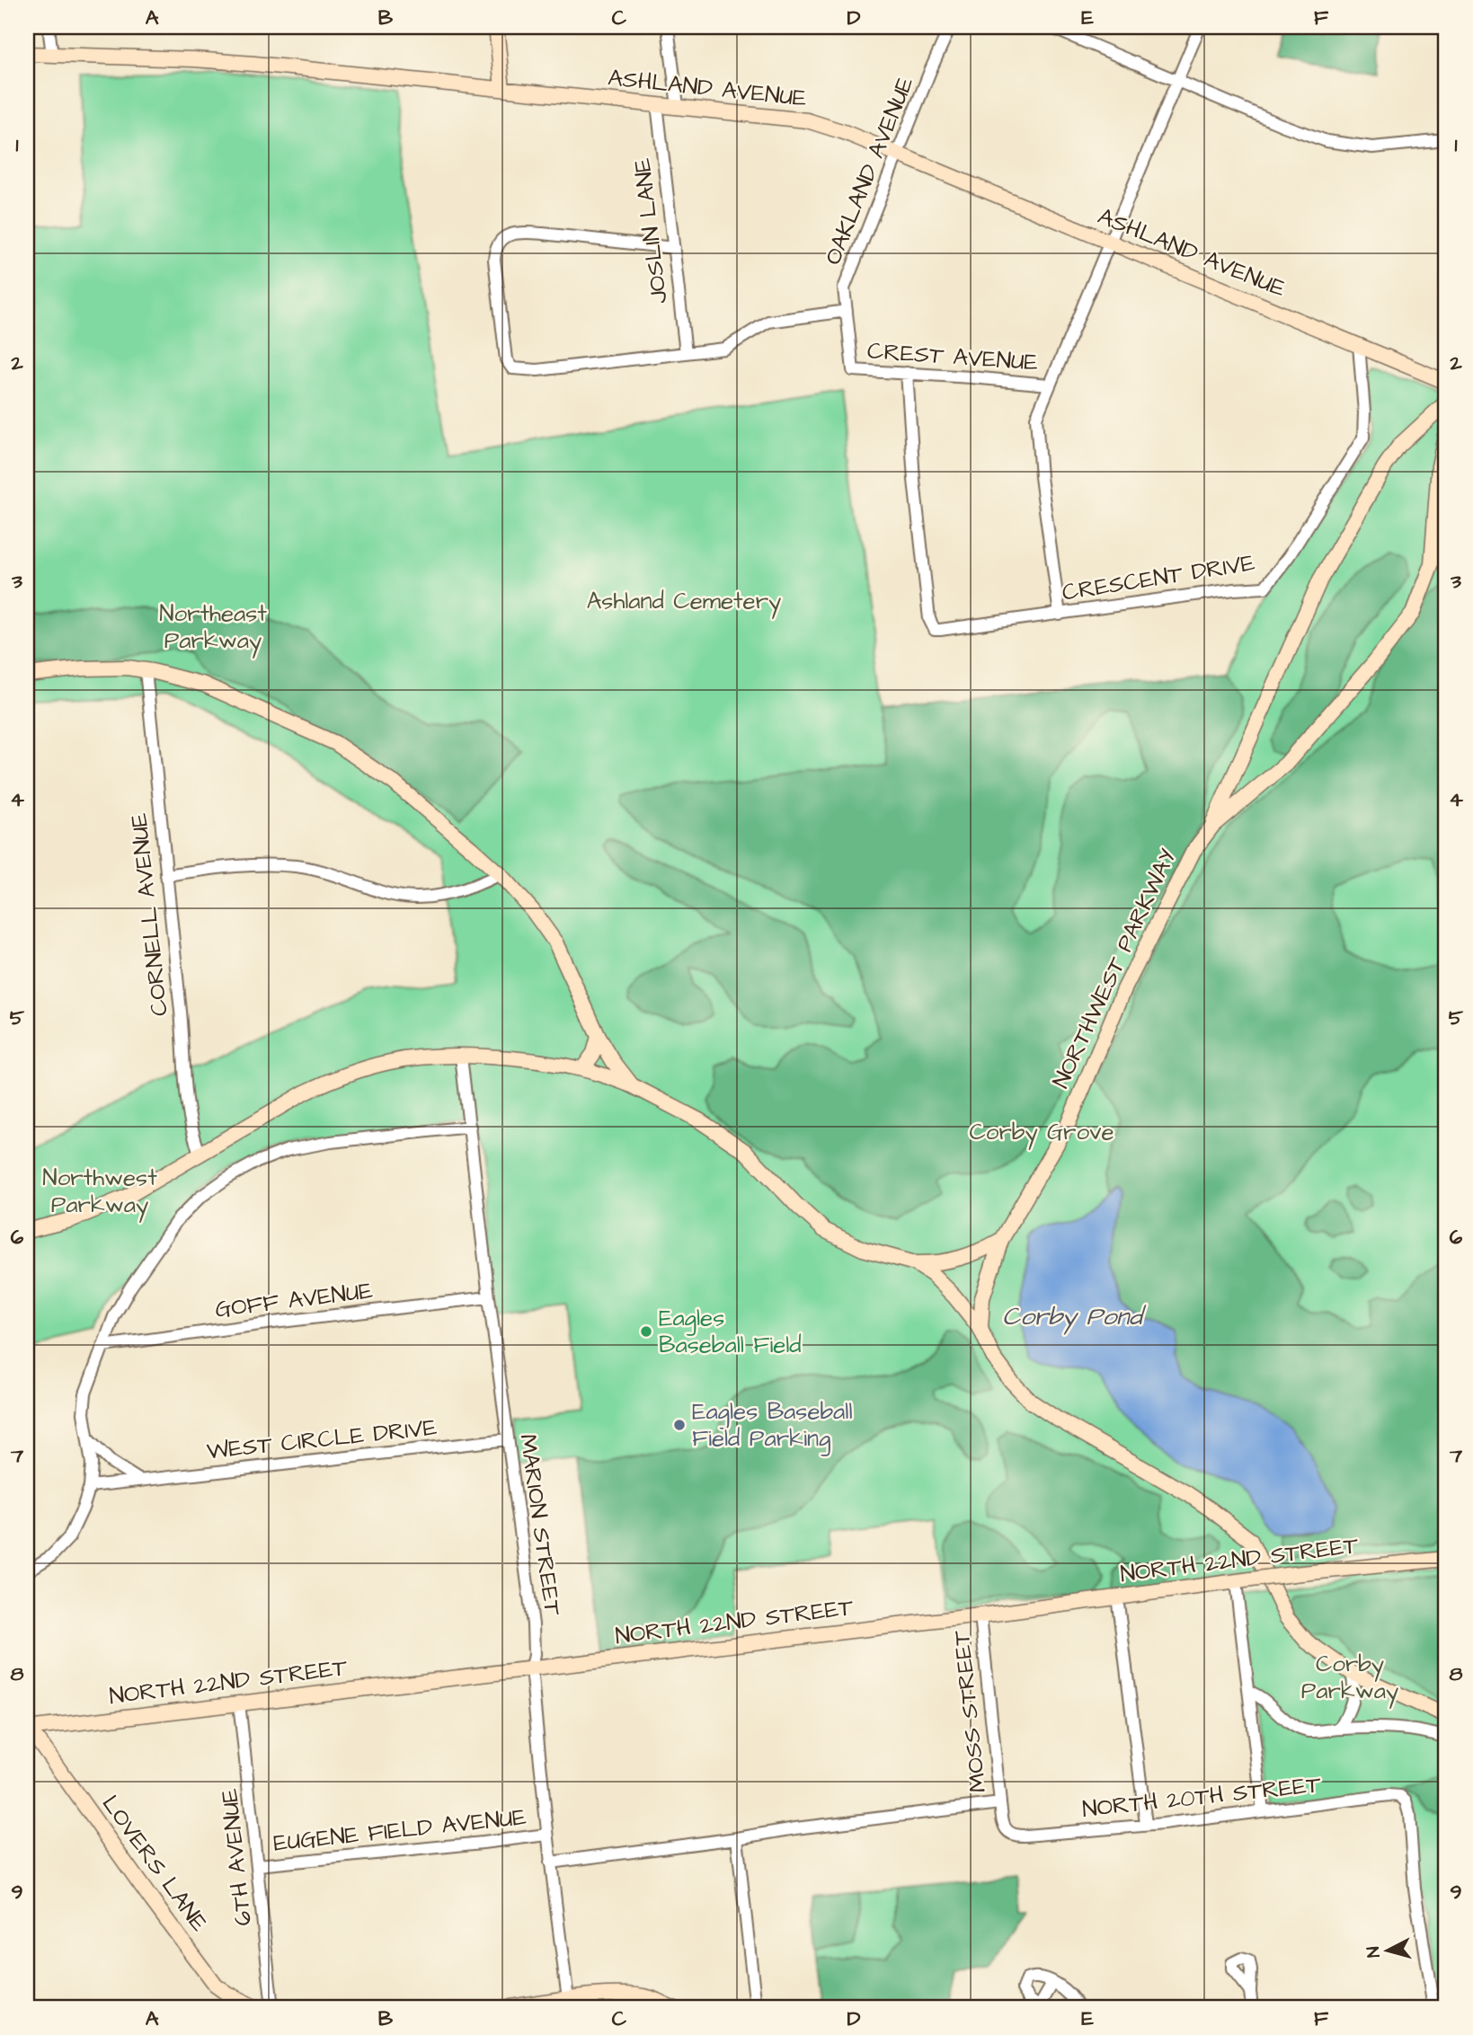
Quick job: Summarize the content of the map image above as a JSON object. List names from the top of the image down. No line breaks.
{"streets":{"street":["ASHLAND AVENUE","OAKLAND AVENUE","JOSLIN LANE","CREST AVENUE","CRESCENT DRIVE","CORNELL AVENUE","NORTHWEST PARKWAY","GOFF AVENUE","WEST CIRCLE DRIVE","MARION STREET","NORTH 22ND STREET","MOSS STREET","NORTH 20TH STREET","EUGENE FIELD AVENUE","6TH AVENUE","LOVERS LANE"]},"crossings":[["ASHLAND AVENUE","OAKLAND AVENUE"],["ASHLAND AVENUE","JOSLIN LANE"],["ASHLAND AVENUE","CRESCENT DRIVE"],["OAKLAND AVENUE","CREST AVENUE"],["JOSLIN LANE","CREST AVENUE"],["CREST AVENUE","CRESCENT DRIVE"],["GOFF AVENUE","MARION STREET"],["WEST CIRCLE DRIVE","MARION STREET"],["MARION STREET","NORTH 22ND STREET"],["MARION STREET","EUGENE FIELD AVENUE"],["NORTH 22ND STREET","MOSS STREET"],["NORTH 22ND STREET","6TH AVENUE"],["NORTH 22ND STREET","LOVERS LANE"],["MOSS STREET","NORTH 20TH STREET"],["EUGENE FIELD AVENUE","6TH AVENUE"]],"water":["Corby Pond"],"parks":["Ashland Cemetery","Northeast Parkway","Corby Grove","Northwest Parkway","Corby Parkway"],"places":["Eagles Baseball Field","Eagles Baseball Field Parking"],"north":"left","grid":{"columns":["A","B","C","D","E","F"],"rows":["1","2","3","4","5","6","7","8","9"]}}
